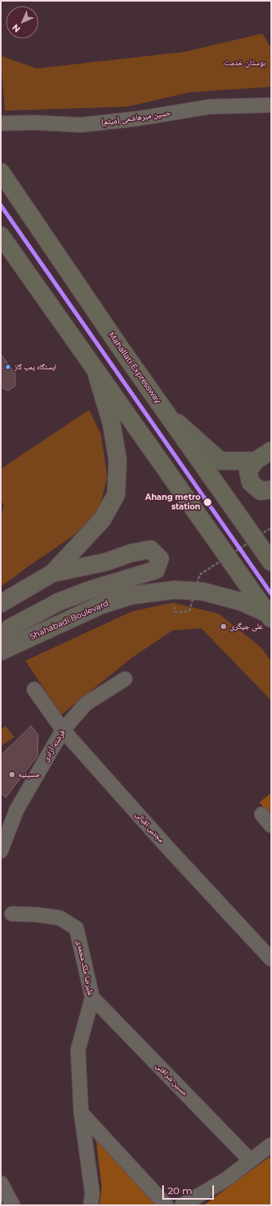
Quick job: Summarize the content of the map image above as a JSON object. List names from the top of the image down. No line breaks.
{"streets":{"highway":["Mahallati Expressway"],"main road":["Shahabadi Boulevard"],"street":["حسین میرهاشمی (میثم)","فرشته آزادی","مجتبی اقبالی","علیرضا ملک محمدی","حسین شرافتی"]},"crossings":[["فرشته آزادی","مجتبی اقبالی"],["علیرضا ملک محمدی","حسین شرافتی"]],"parks":["بوستان خدمت"],"places":["ایستگاه پمپ گاز","Ahang metro station","علی جیگری","حسینیه"],"scale_bar":"20 m","north":"bottom left"}
